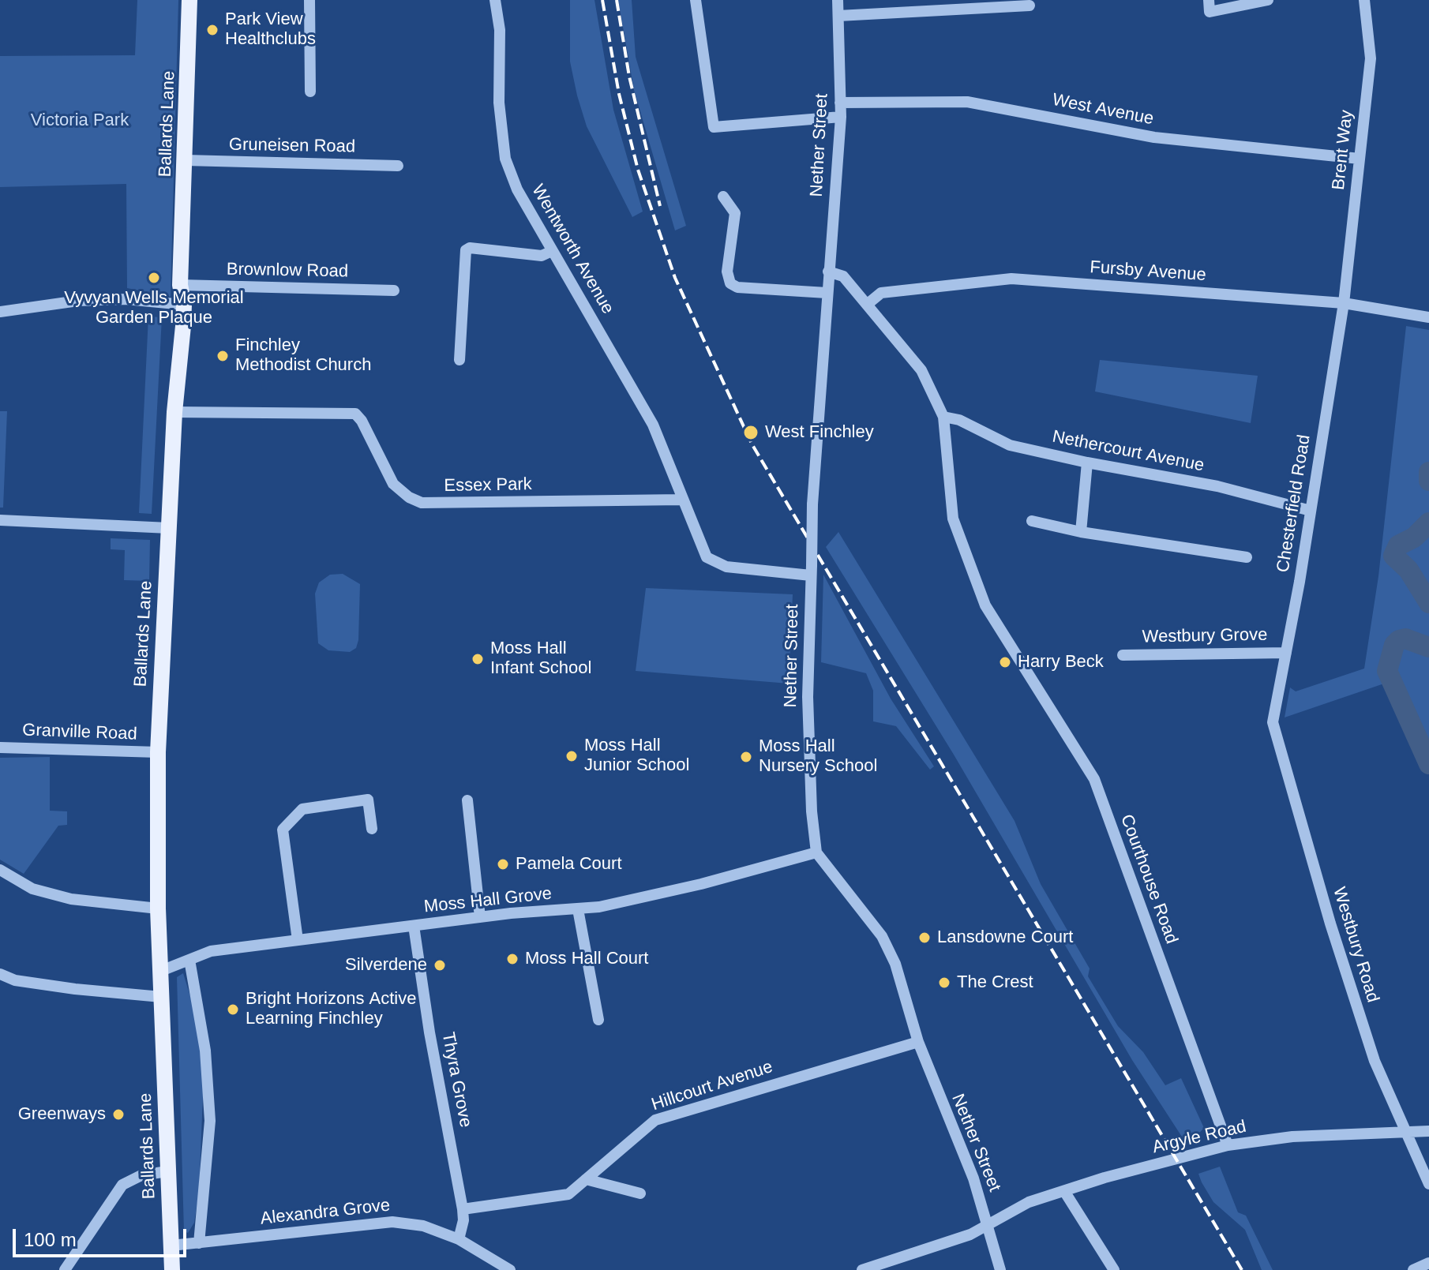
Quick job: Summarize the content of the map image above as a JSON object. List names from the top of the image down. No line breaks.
{"streets":{"main road":["Ballards Lane"],"street":["West Avenue","Nether Street","Gruneisen Road","Brent Way","Wentworth Avenue","Brownlow Road","Fursby Avenue","Nethercourt Avenue","Essex Park","Chesterfield Road","Westbury Grove","Granville Road","Courthouse Road","Moss Hall Grove","Westbury Road","Thyra Grove","Hillcourt Avenue","Argyle Road","Alexandra Grove"]},"crossings":[["West Avenue","Nether Street"],["West Avenue","Brent Way"],["Ballards Lane","Gruneisen Road"],["Ballards Lane","Brownlow Road"],["Ballards Lane","Essex Park"],["Ballards Lane","Granville Road"],["Ballards Lane","Moss Hall Grove"],["Ballards Lane","Alexandra Grove"],["Nether Street","Moss Hall Grove"],["Nether Street","Hillcourt Avenue"],["Nether Street","Argyle Road"],["Brent Way","Fursby Avenue"],["Brent Way","Chesterfield Road"],["Wentworth Avenue","Essex Park"],["Fursby Avenue","Chesterfield Road"],["Nethercourt Avenue","Chesterfield Road"],["Nethercourt Avenue","Courthouse Road"],["Chesterfield Road","Westbury Grove"],["Chesterfield Road","Westbury Road"],["Courthouse Road","Argyle Road"],["Moss Hall Grove","Thyra Grove"],["Westbury Road","Argyle Road"],["Thyra Grove","Hillcourt Avenue"],["Thyra Grove","Alexandra Grove"]],"parks":["Victoria Park"],"places":["Park View Healthclubs","Vyvyan Wells Memorial Garden Plaque","Finchley Methodist Church","West Finchley","Moss Hall Infant School","Harry Beck","Moss Hall Junior School","Moss Hall Nursery School","Pamela Court","Lansdowne Court","Moss Hall Court","Silverdene","The Crest","Bright Horizons Active Learning Finchley","Greenways"],"scale_bar":"100 m"}
